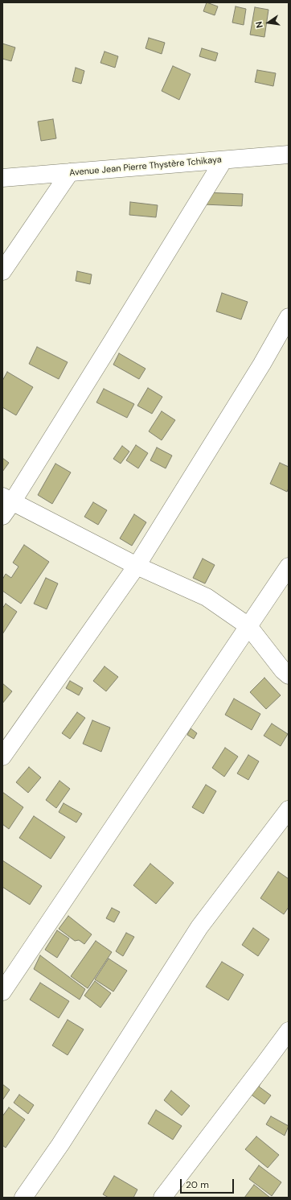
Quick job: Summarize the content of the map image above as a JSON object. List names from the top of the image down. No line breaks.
{"streets":{"street":["Avenue Jean Pierre Thystère Tchikaya"]},"scale_bar":"20 m","north":"left"}
